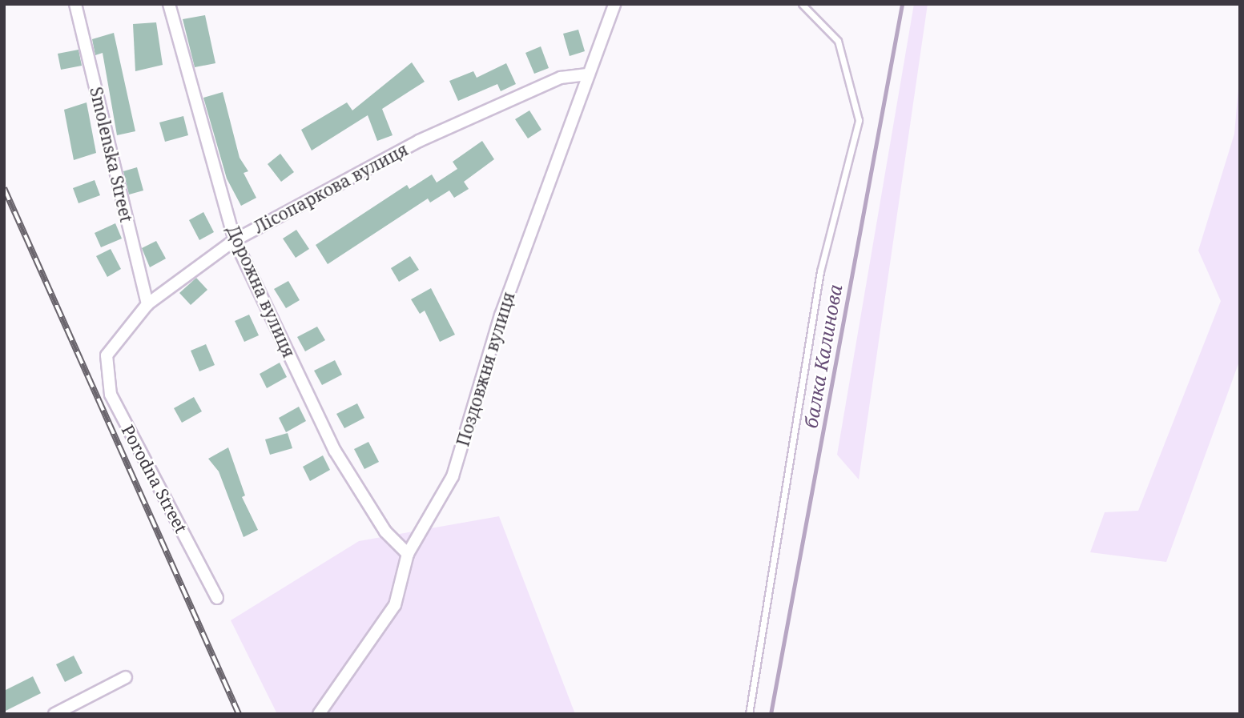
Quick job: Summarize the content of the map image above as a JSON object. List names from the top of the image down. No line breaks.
{"streets":{"street":["Smolenska Street","Лісопаркова вулиця","Дорожна вулиця","Поздовжня вулиця","Porodna Street"]},"crossings":[["Smolenska Street","Лісопаркова вулиця"],["Лісопаркова вулиця","Дорожна вулиця"],["Лісопаркова вулиця","Поздовжня вулиця"],["Лісопаркова вулиця","Porodna Street"],["Дорожна вулиця","Поздовжня вулиця"]],"water":["балка Калинова"]}
